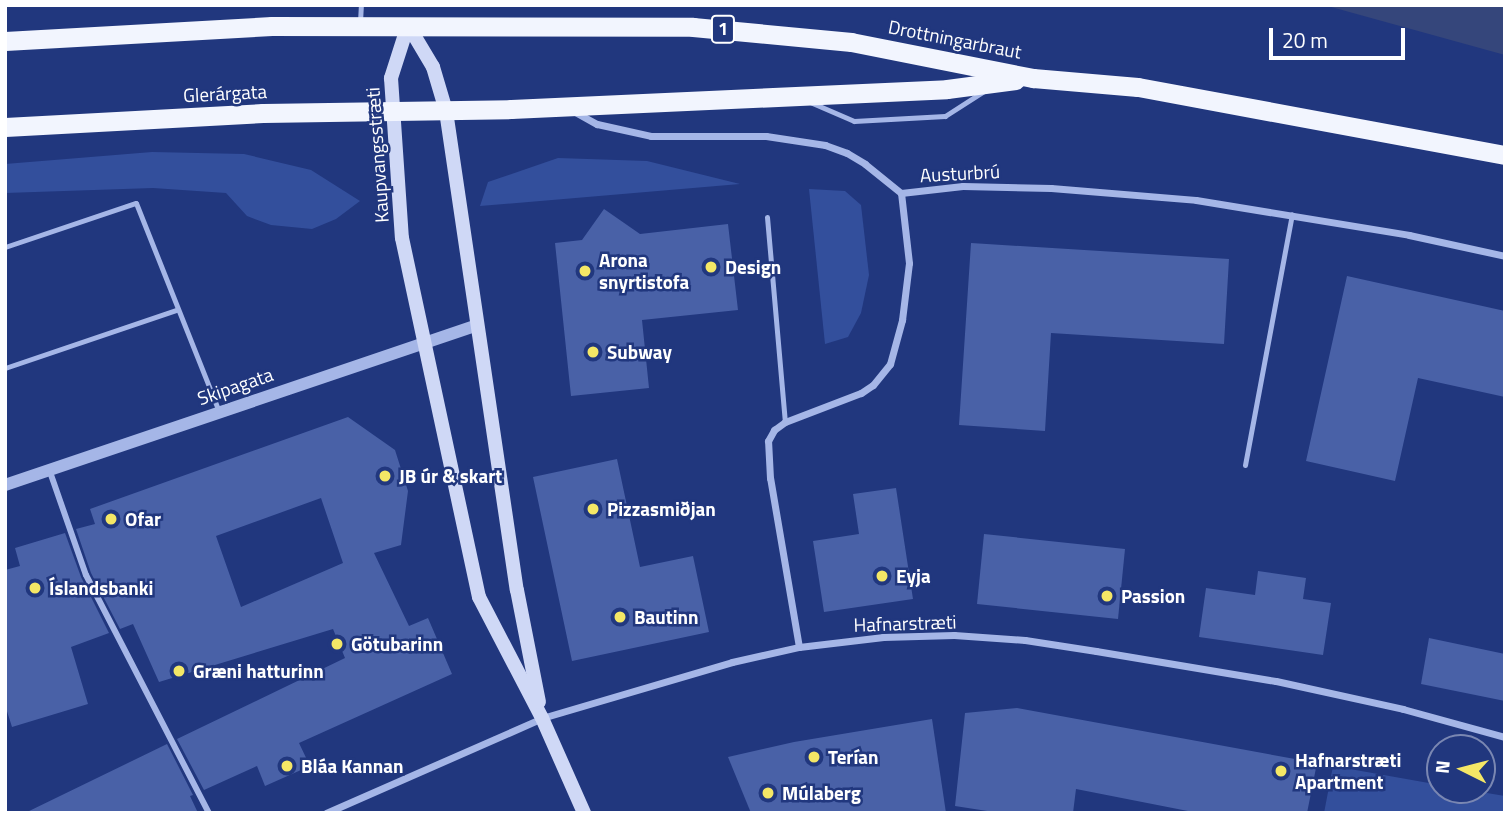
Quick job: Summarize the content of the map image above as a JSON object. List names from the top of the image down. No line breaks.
{"streets":{"highway":["1","Drottningarbraut","Glerárgata"],"main road":["Kaupvangsstræti"],"street":["Austurbrú","Skipagata","Hafnarstræti"]},"crossings":[["1","Drottningarbraut"],["1","Kaupvangsstræti"],["Drottningarbraut","Glerárgata"],["Drottningarbraut","Kaupvangsstræti"],["Glerárgata","Kaupvangsstræti"],["Kaupvangsstræti","Skipagata"],["Kaupvangsstræti","Hafnarstræti"]],"places":["Design","Arona snyrtistofa","Subway","JB úr & skart","Pizzasmiðjan","Ofar","Eyja","Íslandsbanki","Passion","Bautinn","Götubarinn","Græni hatturinn","Terían","Bláa Kannan","Hafnarstræti Apartment","Múlaberg"],"scale_bar":"20 m","north":"left"}
